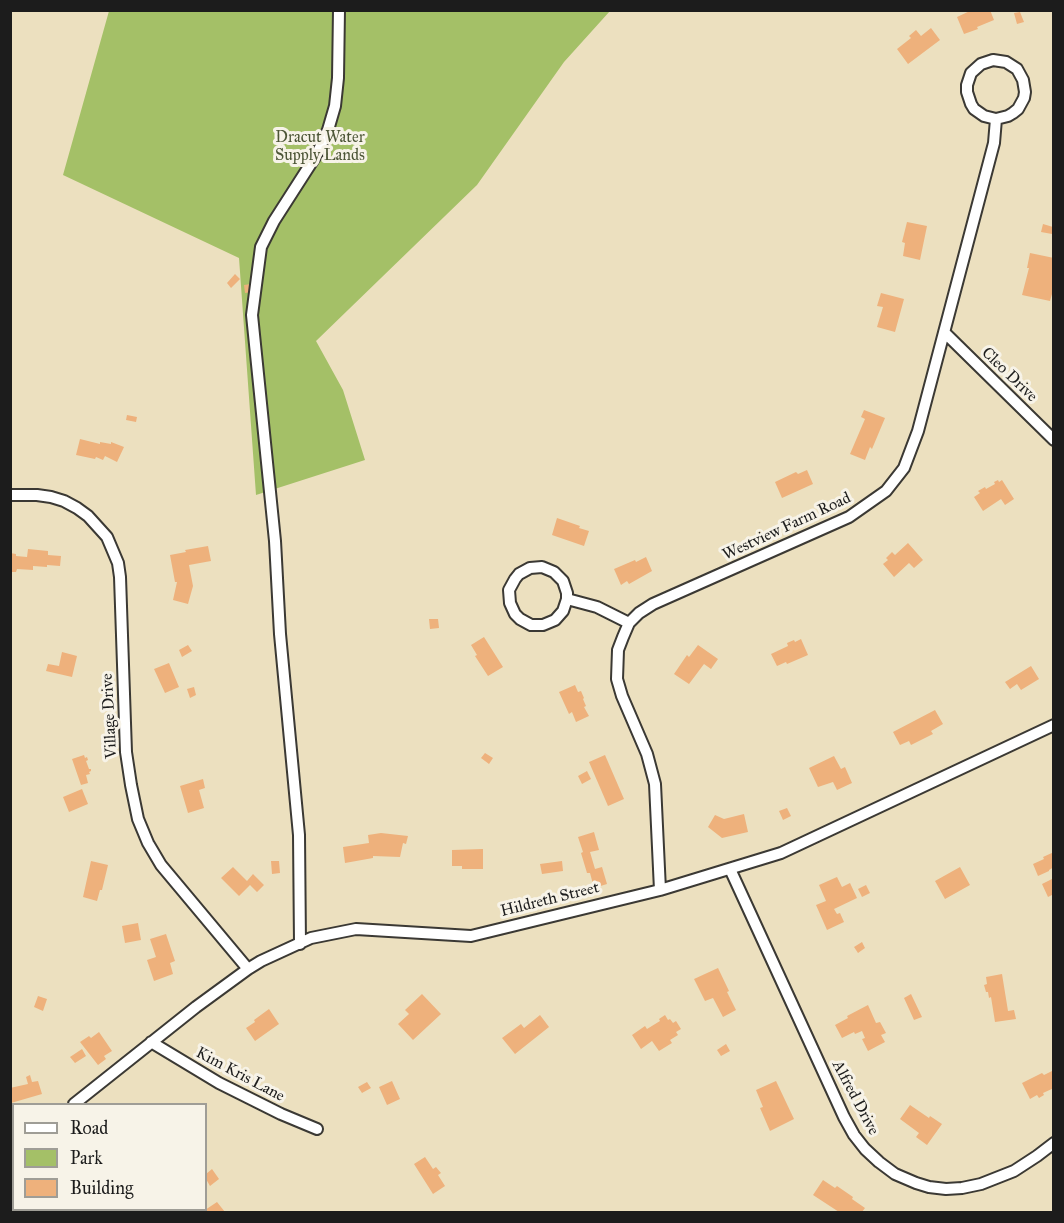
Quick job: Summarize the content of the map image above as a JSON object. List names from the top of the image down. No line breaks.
{"streets":{"street":["Cleo Drive","Westview Farm Road","Village Drive","Hildreth Street","Kim Kris Lane","Alfred Drive"]},"crossings":[["Cleo Drive","Westview Farm Road"],["Westview Farm Road","Hildreth Street"],["Village Drive","Hildreth Street"],["Hildreth Street","Kim Kris Lane"],["Hildreth Street","Alfred Drive"]],"parks":["Dracut Water Supply Lands"],"legend":["Road","Park","Building"]}
